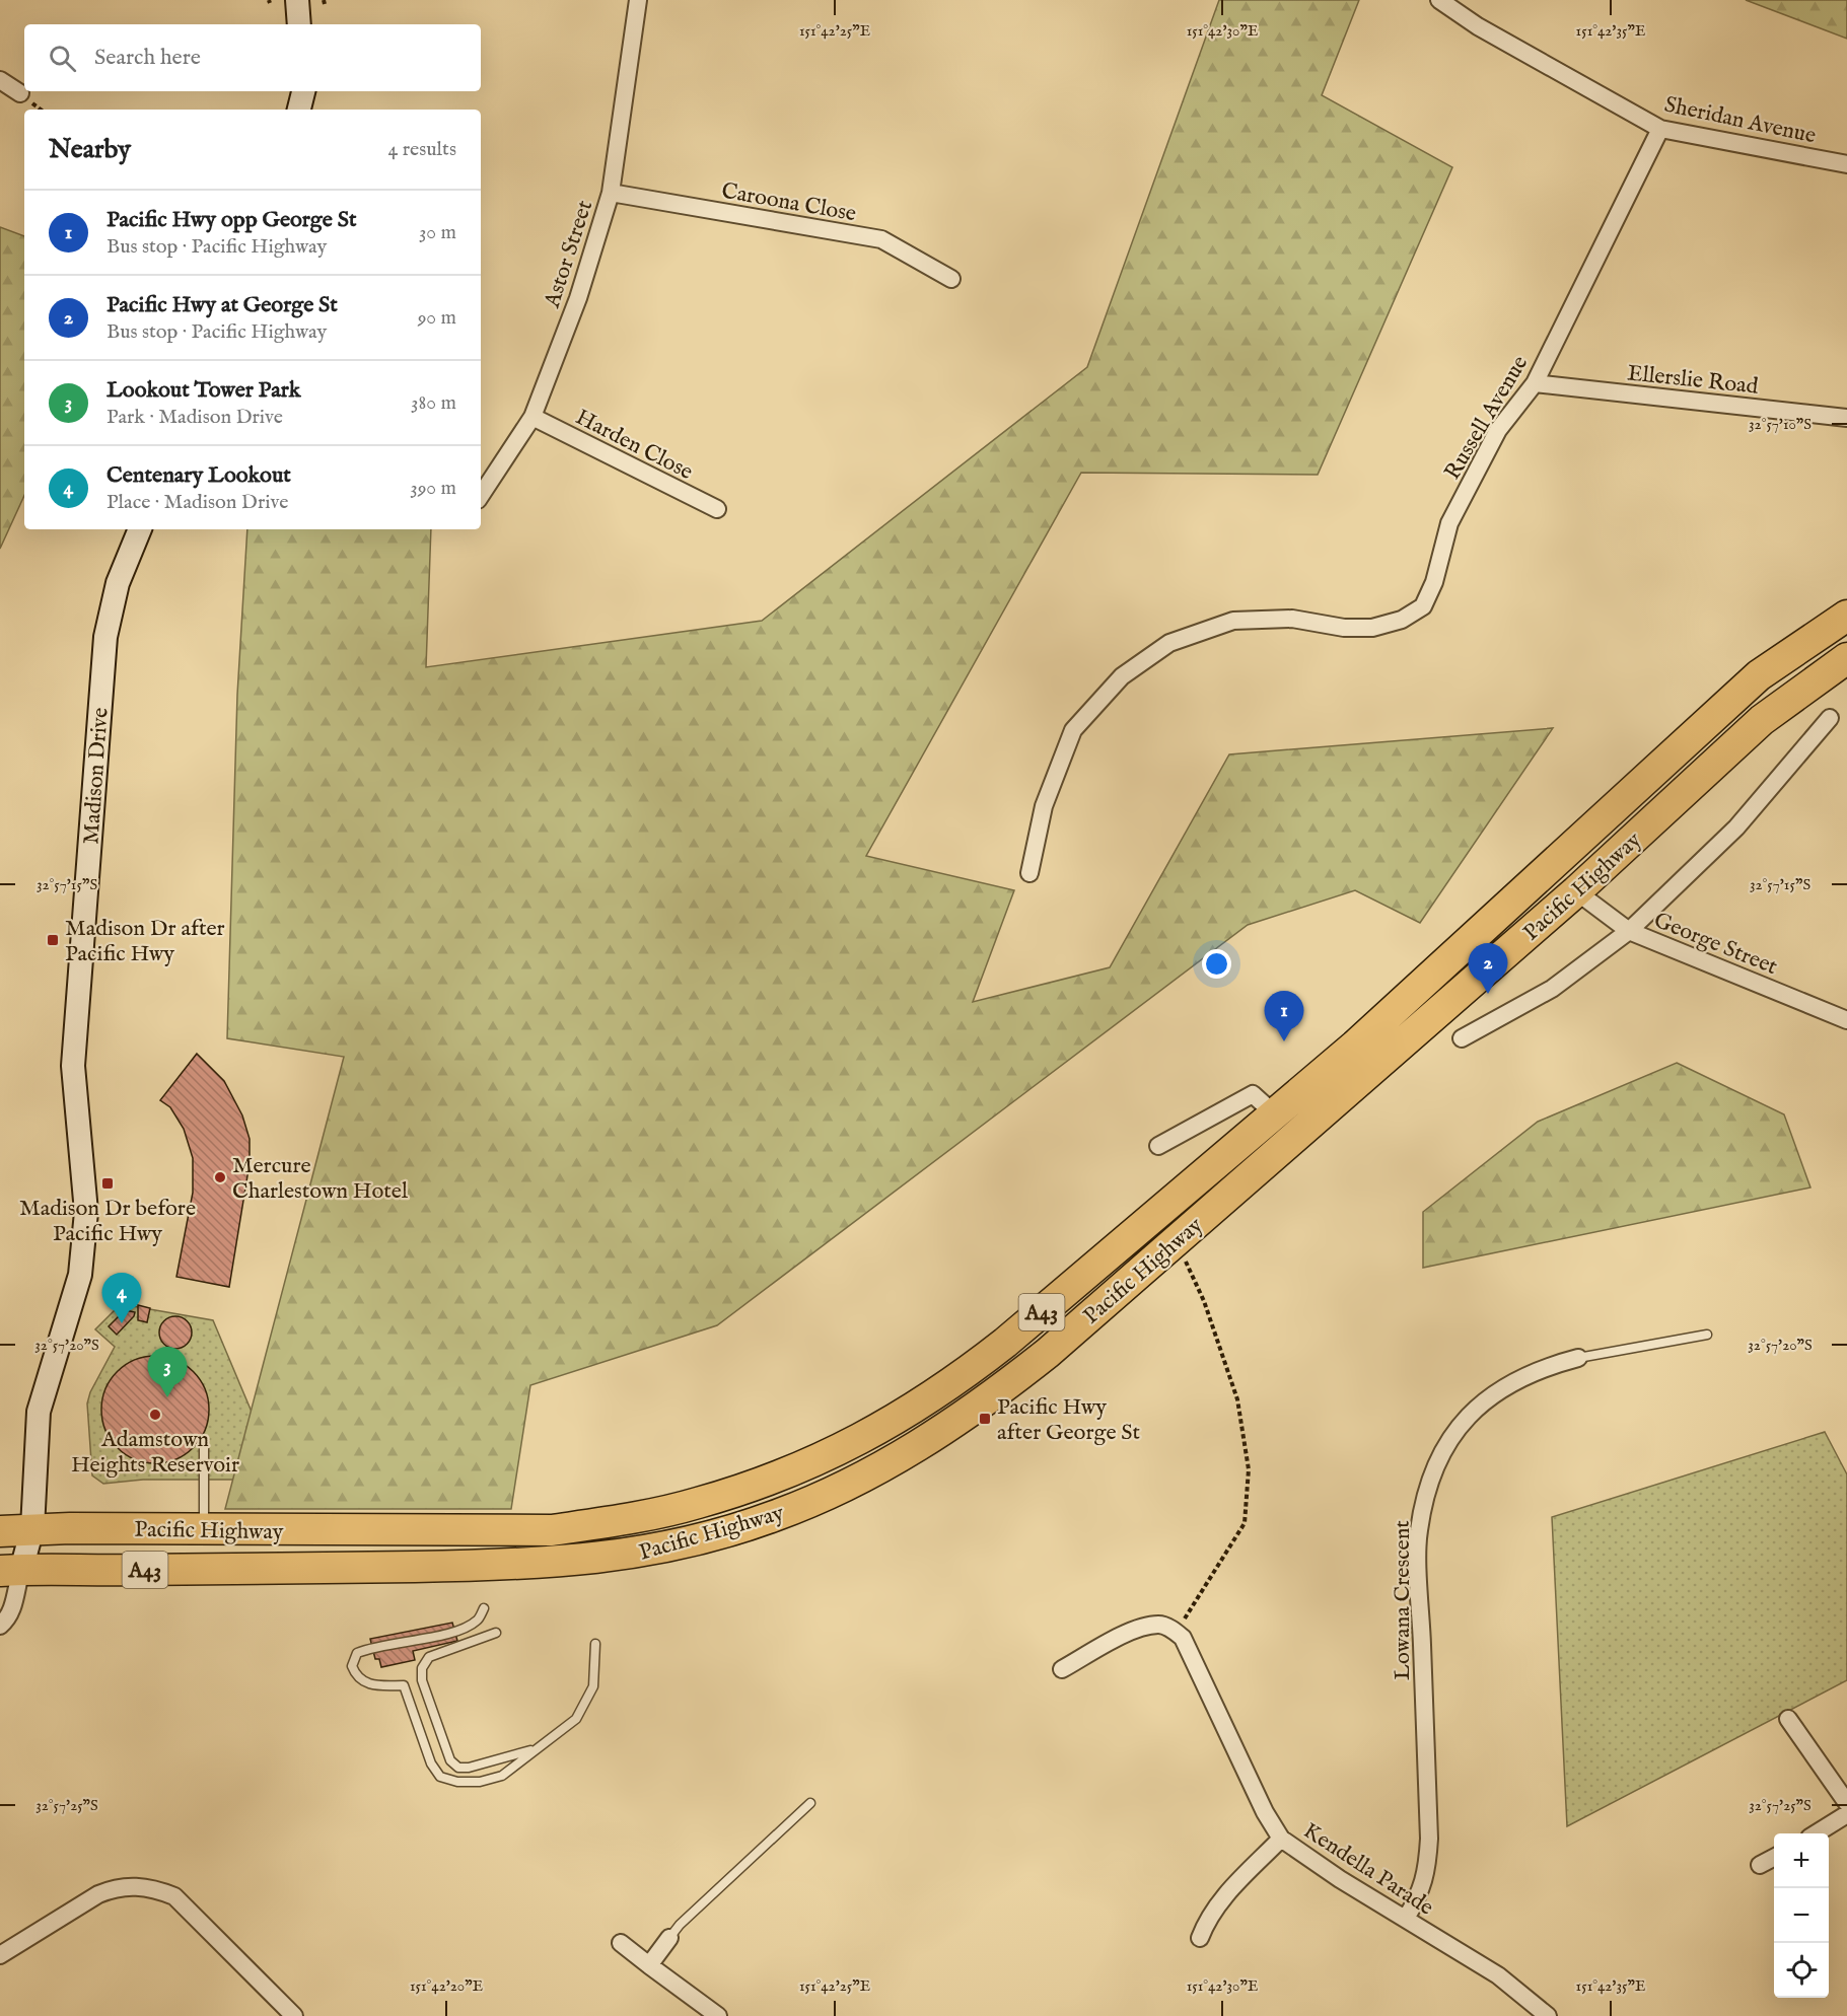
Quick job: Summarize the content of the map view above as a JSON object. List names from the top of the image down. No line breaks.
{"streets":{"highway":["Pacific Highway","A43"],"main road":["Madison Drive"],"street":["Sheridan Avenue","Caroona Close","Astor Street","Ellerslie Road","Russell Avenue","Harden Close","George Street","Lowana Crescent","Kendella Parade"]},"crossings":[["Sheridan Avenue","Russell Avenue"],["Caroona Close","Astor Street"],["Astor Street","Harden Close"],["Ellerslie Road","Russell Avenue"],["Madison Drive","Pacific Highway"],["Pacific Highway","George Street"],["Lowana Crescent","Kendella Parade"]],"places":{"transit":["Madison Dr after Pacific Hwy","Madison Dr before Pacific Hwy","Pacific Hwy after George St"],"other":["Mercure Charlestown Hotel","Adamstown Heights Reservoir"]},"page":{"search":"Search here","heading":["Nearby","4 results"],"list":[{"mark":"1","name":"Pacific Hwy opp George St","note":"Bus stop · Pacific Highway","value":"30 m"},{"mark":"2","name":"Pacific Hwy at George St","note":"Bus stop · Pacific Highway","value":"90 m"},{"mark":"3","name":"Lookout Tower Park","note":"Park · Madison Drive","value":"380 m"},{"mark":"4","name":"Centenary Lookout","note":"Place · Madison Drive","value":"390 m"}],"pins":["2","1","4","3"],"map_buttons":["+","−"]},"coordinates":["151°42'25\"E","151°42'30\"E","151°42'35\"E","32°57'10\"S","32°57'15\"S","32°57'20\"S","32°57'25\"S","151°42'20\"E"]}
